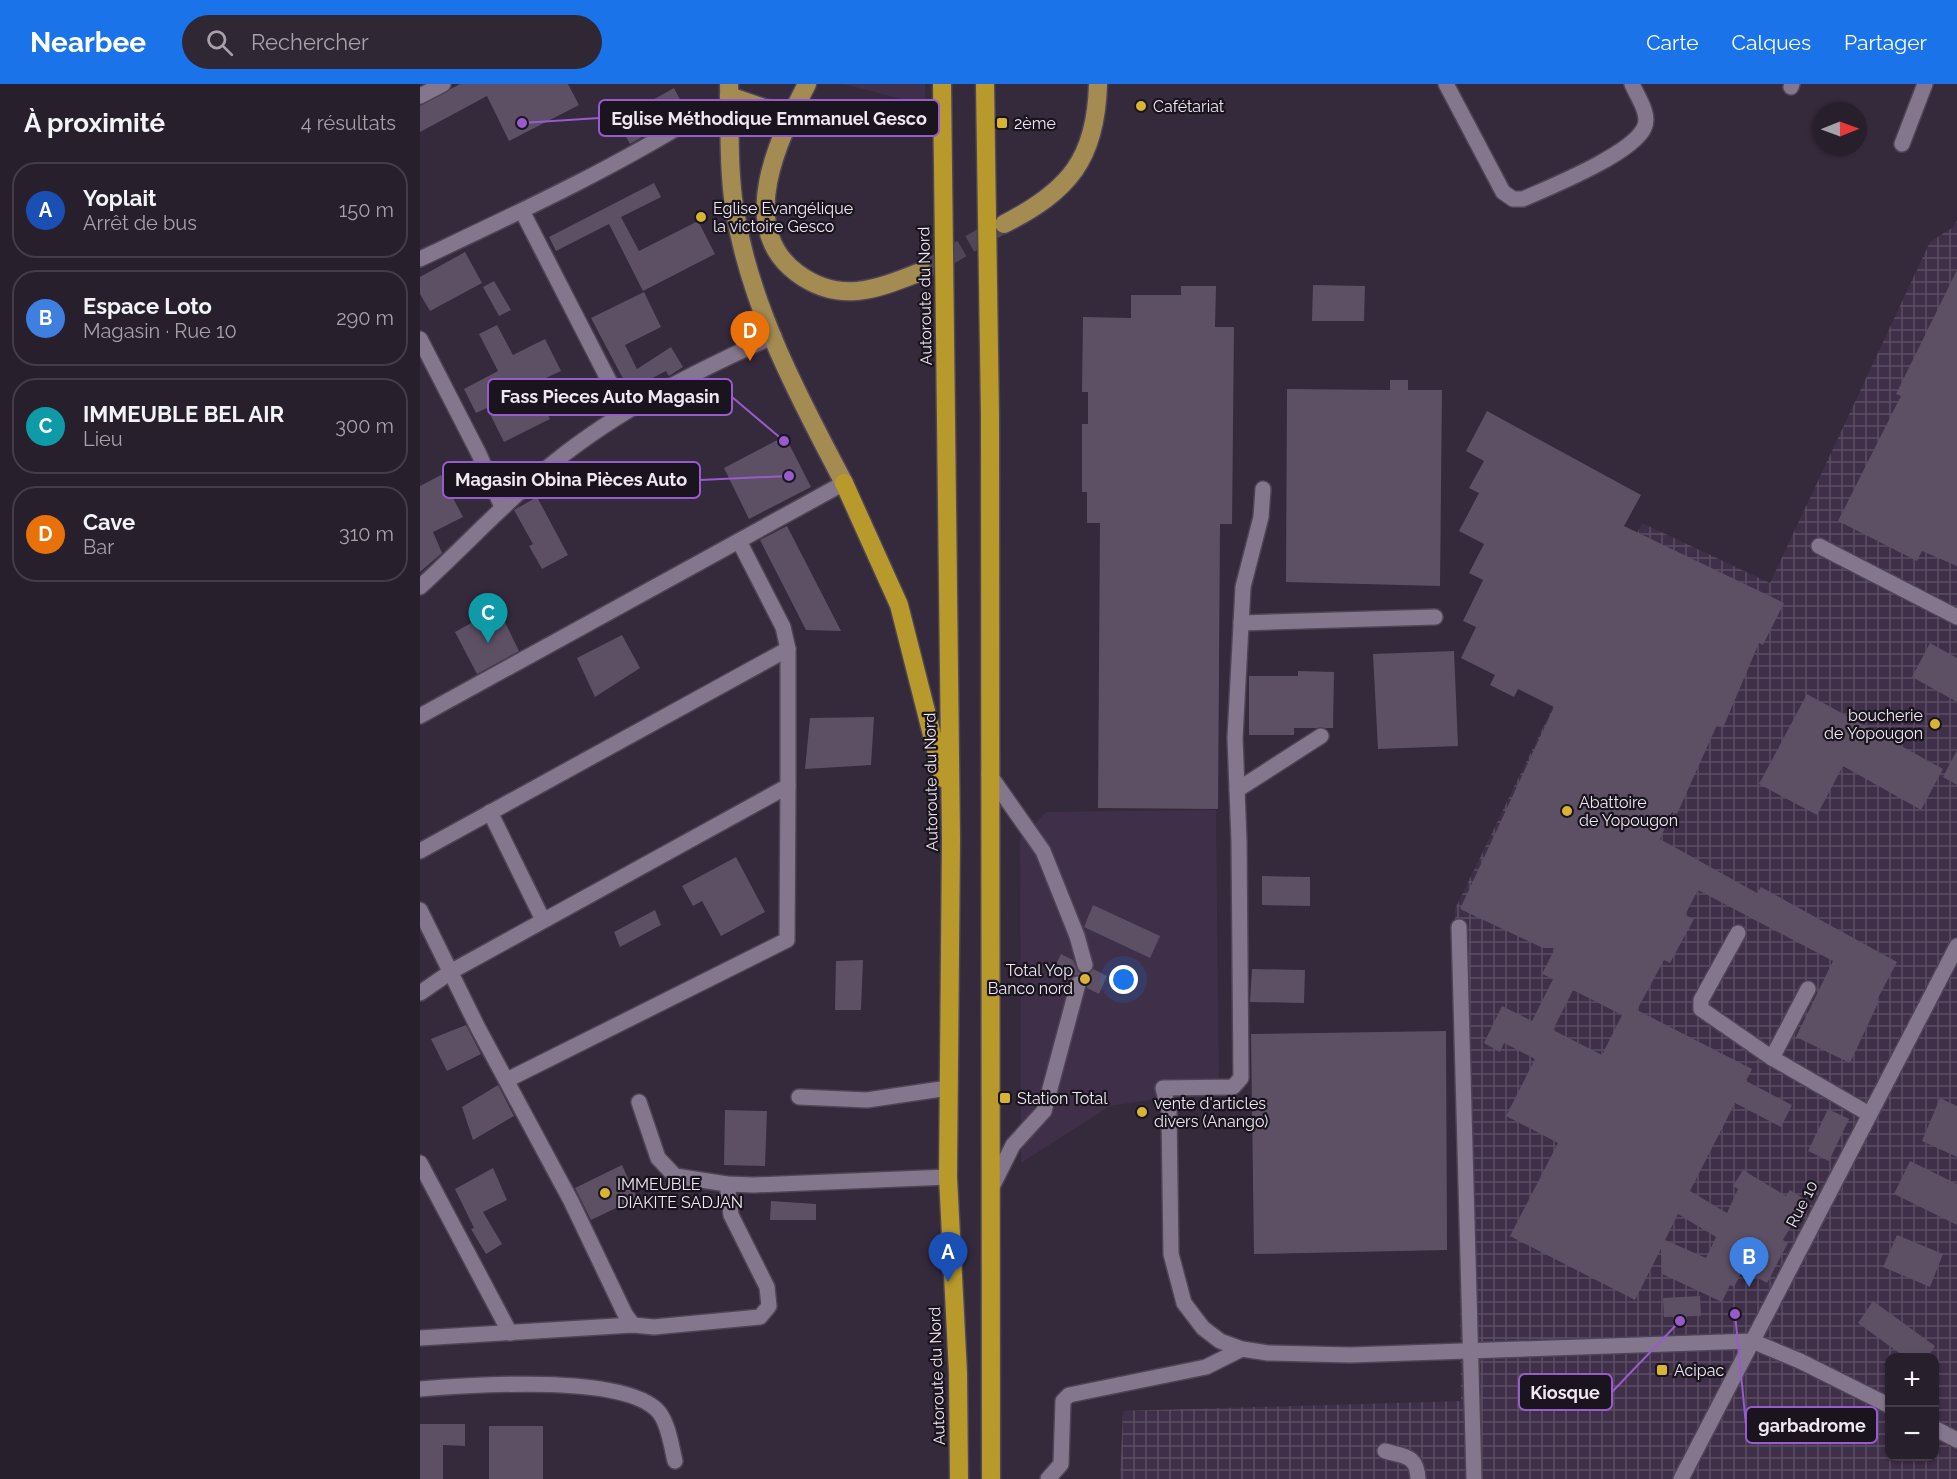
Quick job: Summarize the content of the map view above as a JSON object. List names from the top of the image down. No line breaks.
{"streets":{"highway":["Autoroute du Nord"],"street":["Rue 10"]},"places":{"other":["Cafétariat","Eglise Méthodique Emmanuel Gesco","Eglise Evangélique la victoire Gesco","Fass Pieces Auto Magasin","Magasin Obina Pièces Auto","boucherie de Yopougon","Abattoire de Yopougon","Total Yop Banco nord","vente d'articles divers (Anango)","IMMEUBLE DIAKITE SADJAN","garbadrome","Kiosque"],"transit":["2ème","Station Total","Acipac"]},"north":"right","page":{"header":"Nearbee","search":"Rechercher","nav":["Carte","Calques","Partager"],"heading":["À proximité","4 résultats"],"list":[{"mark":"A","name":"Yoplait","note":"Arrêt de bus","value":"150 m"},{"mark":"B","name":"Espace Loto","note":"Magasin · Rue 10","value":"290 m"},{"mark":"C","name":"IMMEUBLE BEL AIR","note":"Lieu","value":"300 m"},{"mark":"D","name":"Cave","note":"Bar","value":"310 m"}],"pins":["D","C","A","B"],"map_buttons":["+","−"]}}
